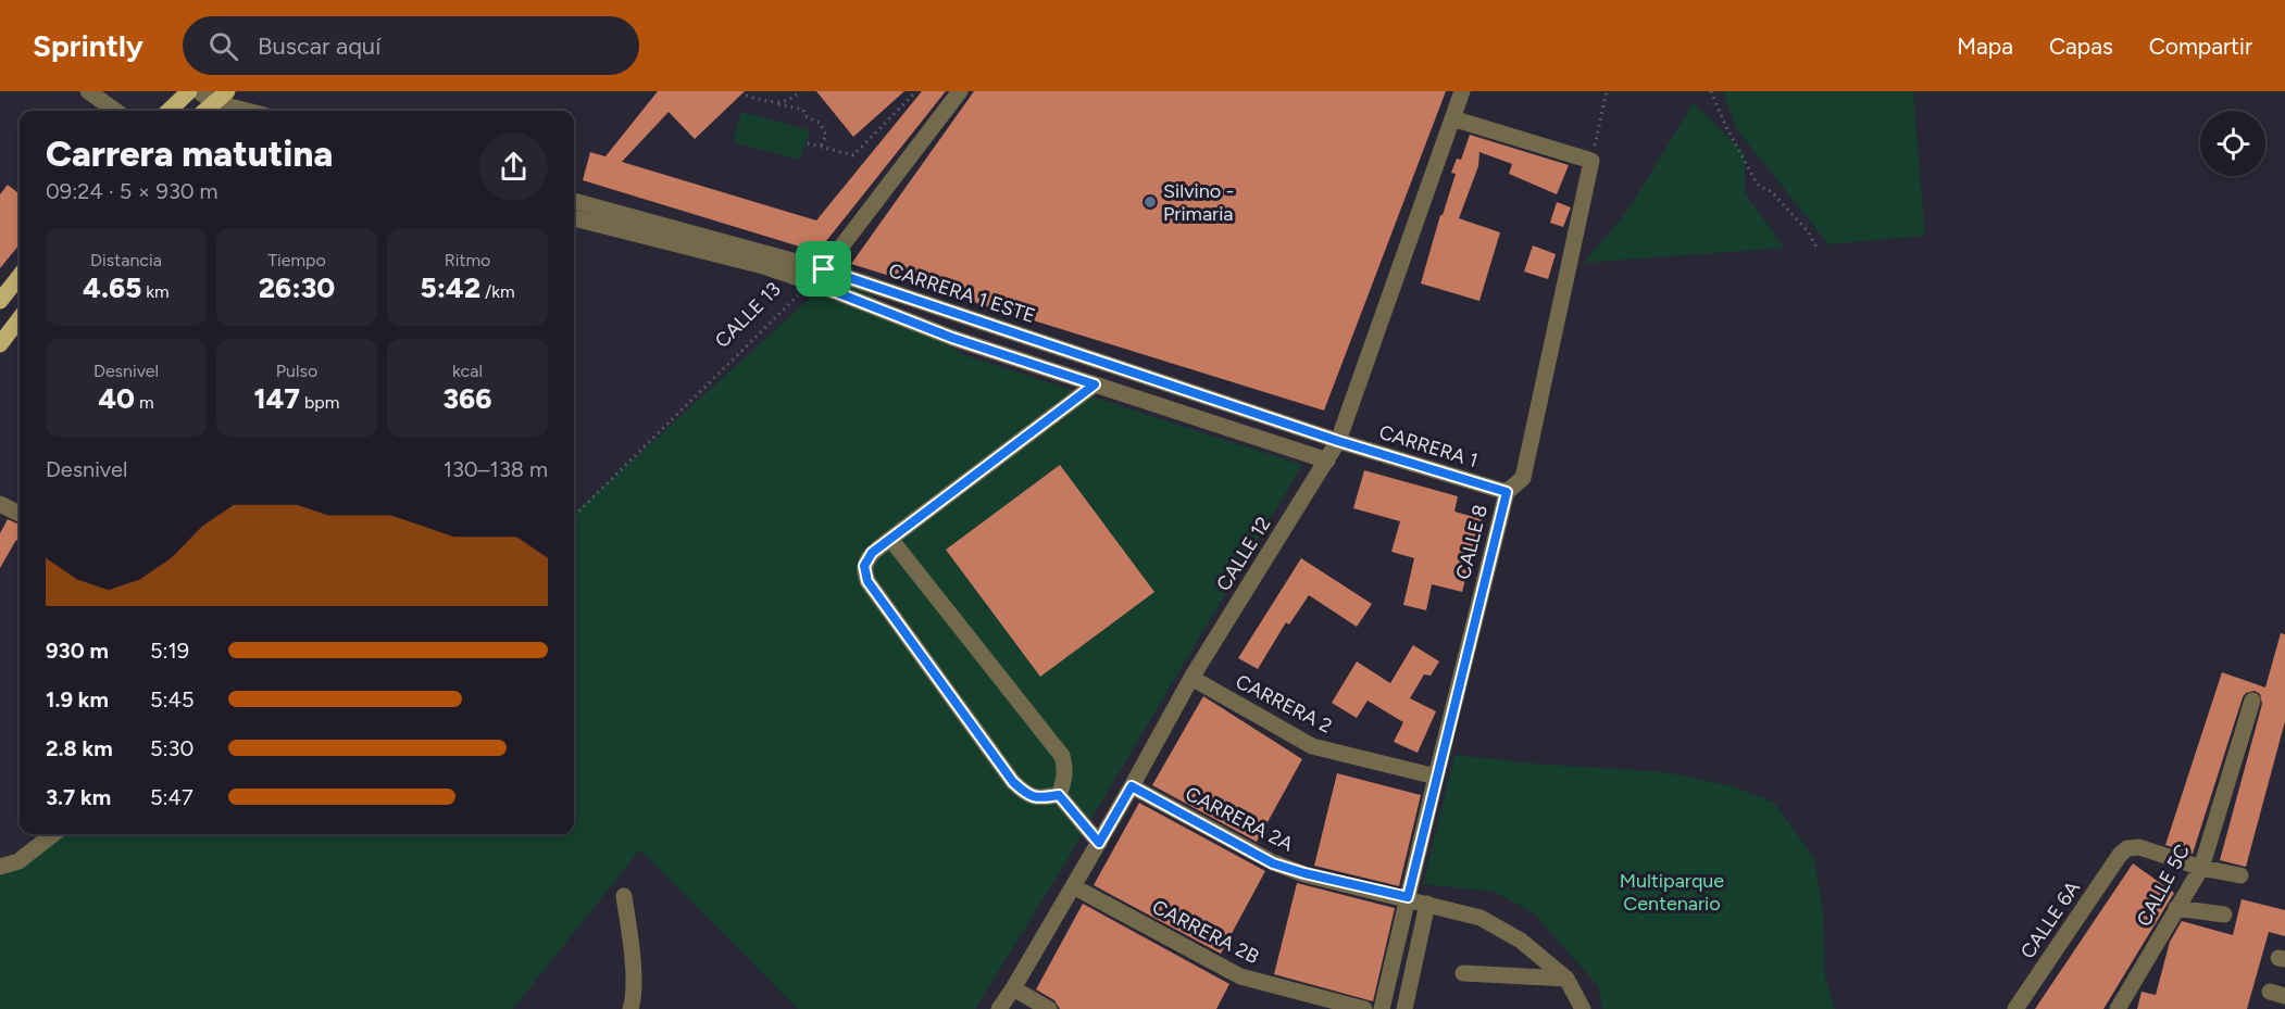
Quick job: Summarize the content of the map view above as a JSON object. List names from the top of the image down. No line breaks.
{"streets":{"street":["CARRERA 1 ESTE","CARRERA 1","CALLE 8","CALLE 12","CARRERA 2","CARRERA 2A","CALLE 5C","CALLE 6A","CARRERA 2B"],"path":["CALLE 13"]},"crossings":[["CARRERA 1 ESTE","CARRERA 1"],["CARRERA 1 ESTE","CALLE 12"],["CARRERA 1","CALLE 8"],["CARRERA 1","CALLE 12"],["CALLE 8","CARRERA 2"],["CALLE 8","CARRERA 2A"],["CALLE 12","CARRERA 2"],["CALLE 12","CARRERA 2A"],["CALLE 12","CARRERA 2B"],["CALLE 5C","CALLE 6A"]],"parks":["Multiparque Centenario"],"places":["Silvino - Primaria"],"page":{"header":"Sprintly","search":"Buscar aquí","nav":["Mapa","Capas","Compartir"],"heading":["Carrera matutina","09:24 · 5 × 930 m"],"stats":[["Distancia","4.65 km"],["Tiempo","26:30"],["Ritmo","5:42 /km"],["Desnivel","40 m"],["Pulso","147 bpm"],["kcal","366"]],"chart":["Desnivel","130–138 m"],"list":[{"name":"930 m","note":"5:19"},{"name":"1.9 km","note":"5:45"},{"name":"2.8 km","note":"5:30"},{"name":"3.7 km","note":"5:47"}]}}
